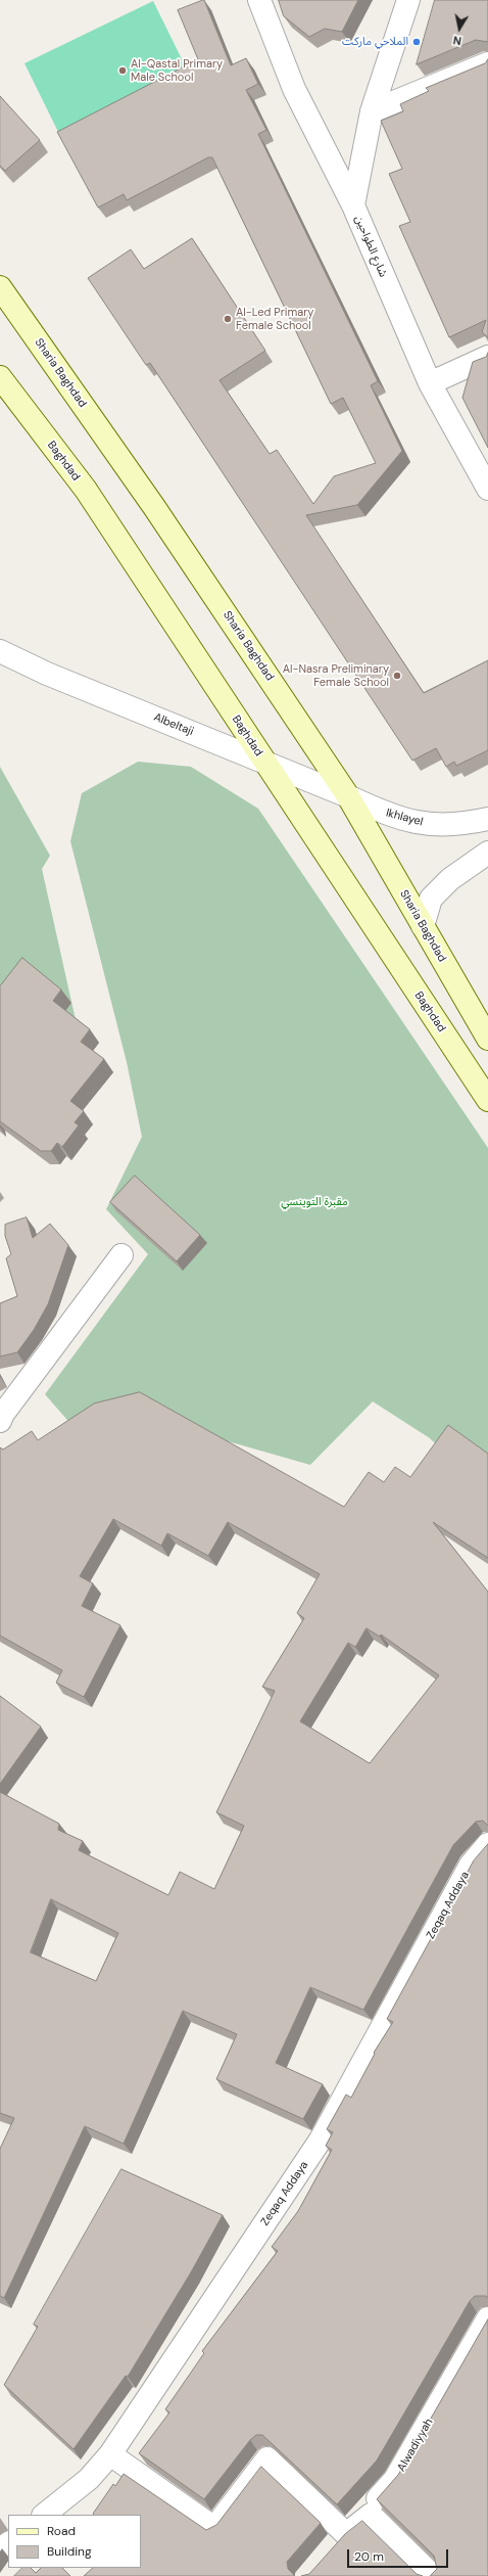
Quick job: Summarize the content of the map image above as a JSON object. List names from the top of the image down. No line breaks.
{"streets":{"main road":["Sharia Baghdad","Baghdad"],"street":["شارع الطواحين","Albeltaji","Ikhlayel","Zeqaq Addaya","Alwadiyyah"]},"crossings":[["Sharia Baghdad","Albeltaji"],["Sharia Baghdad","Ikhlayel"],["Baghdad","Albeltaji"],["Albeltaji","Ikhlayel"]],"parks":["مقبرة التوينسي"],"places":["الملاحي ماركت","Al-Qastal Primary Male School","Al-Led Primary Female School","Al-Nasra Preliminary Female School"],"legend":["Road","Building"],"scale_bar":"20 m","north":"bottom"}
